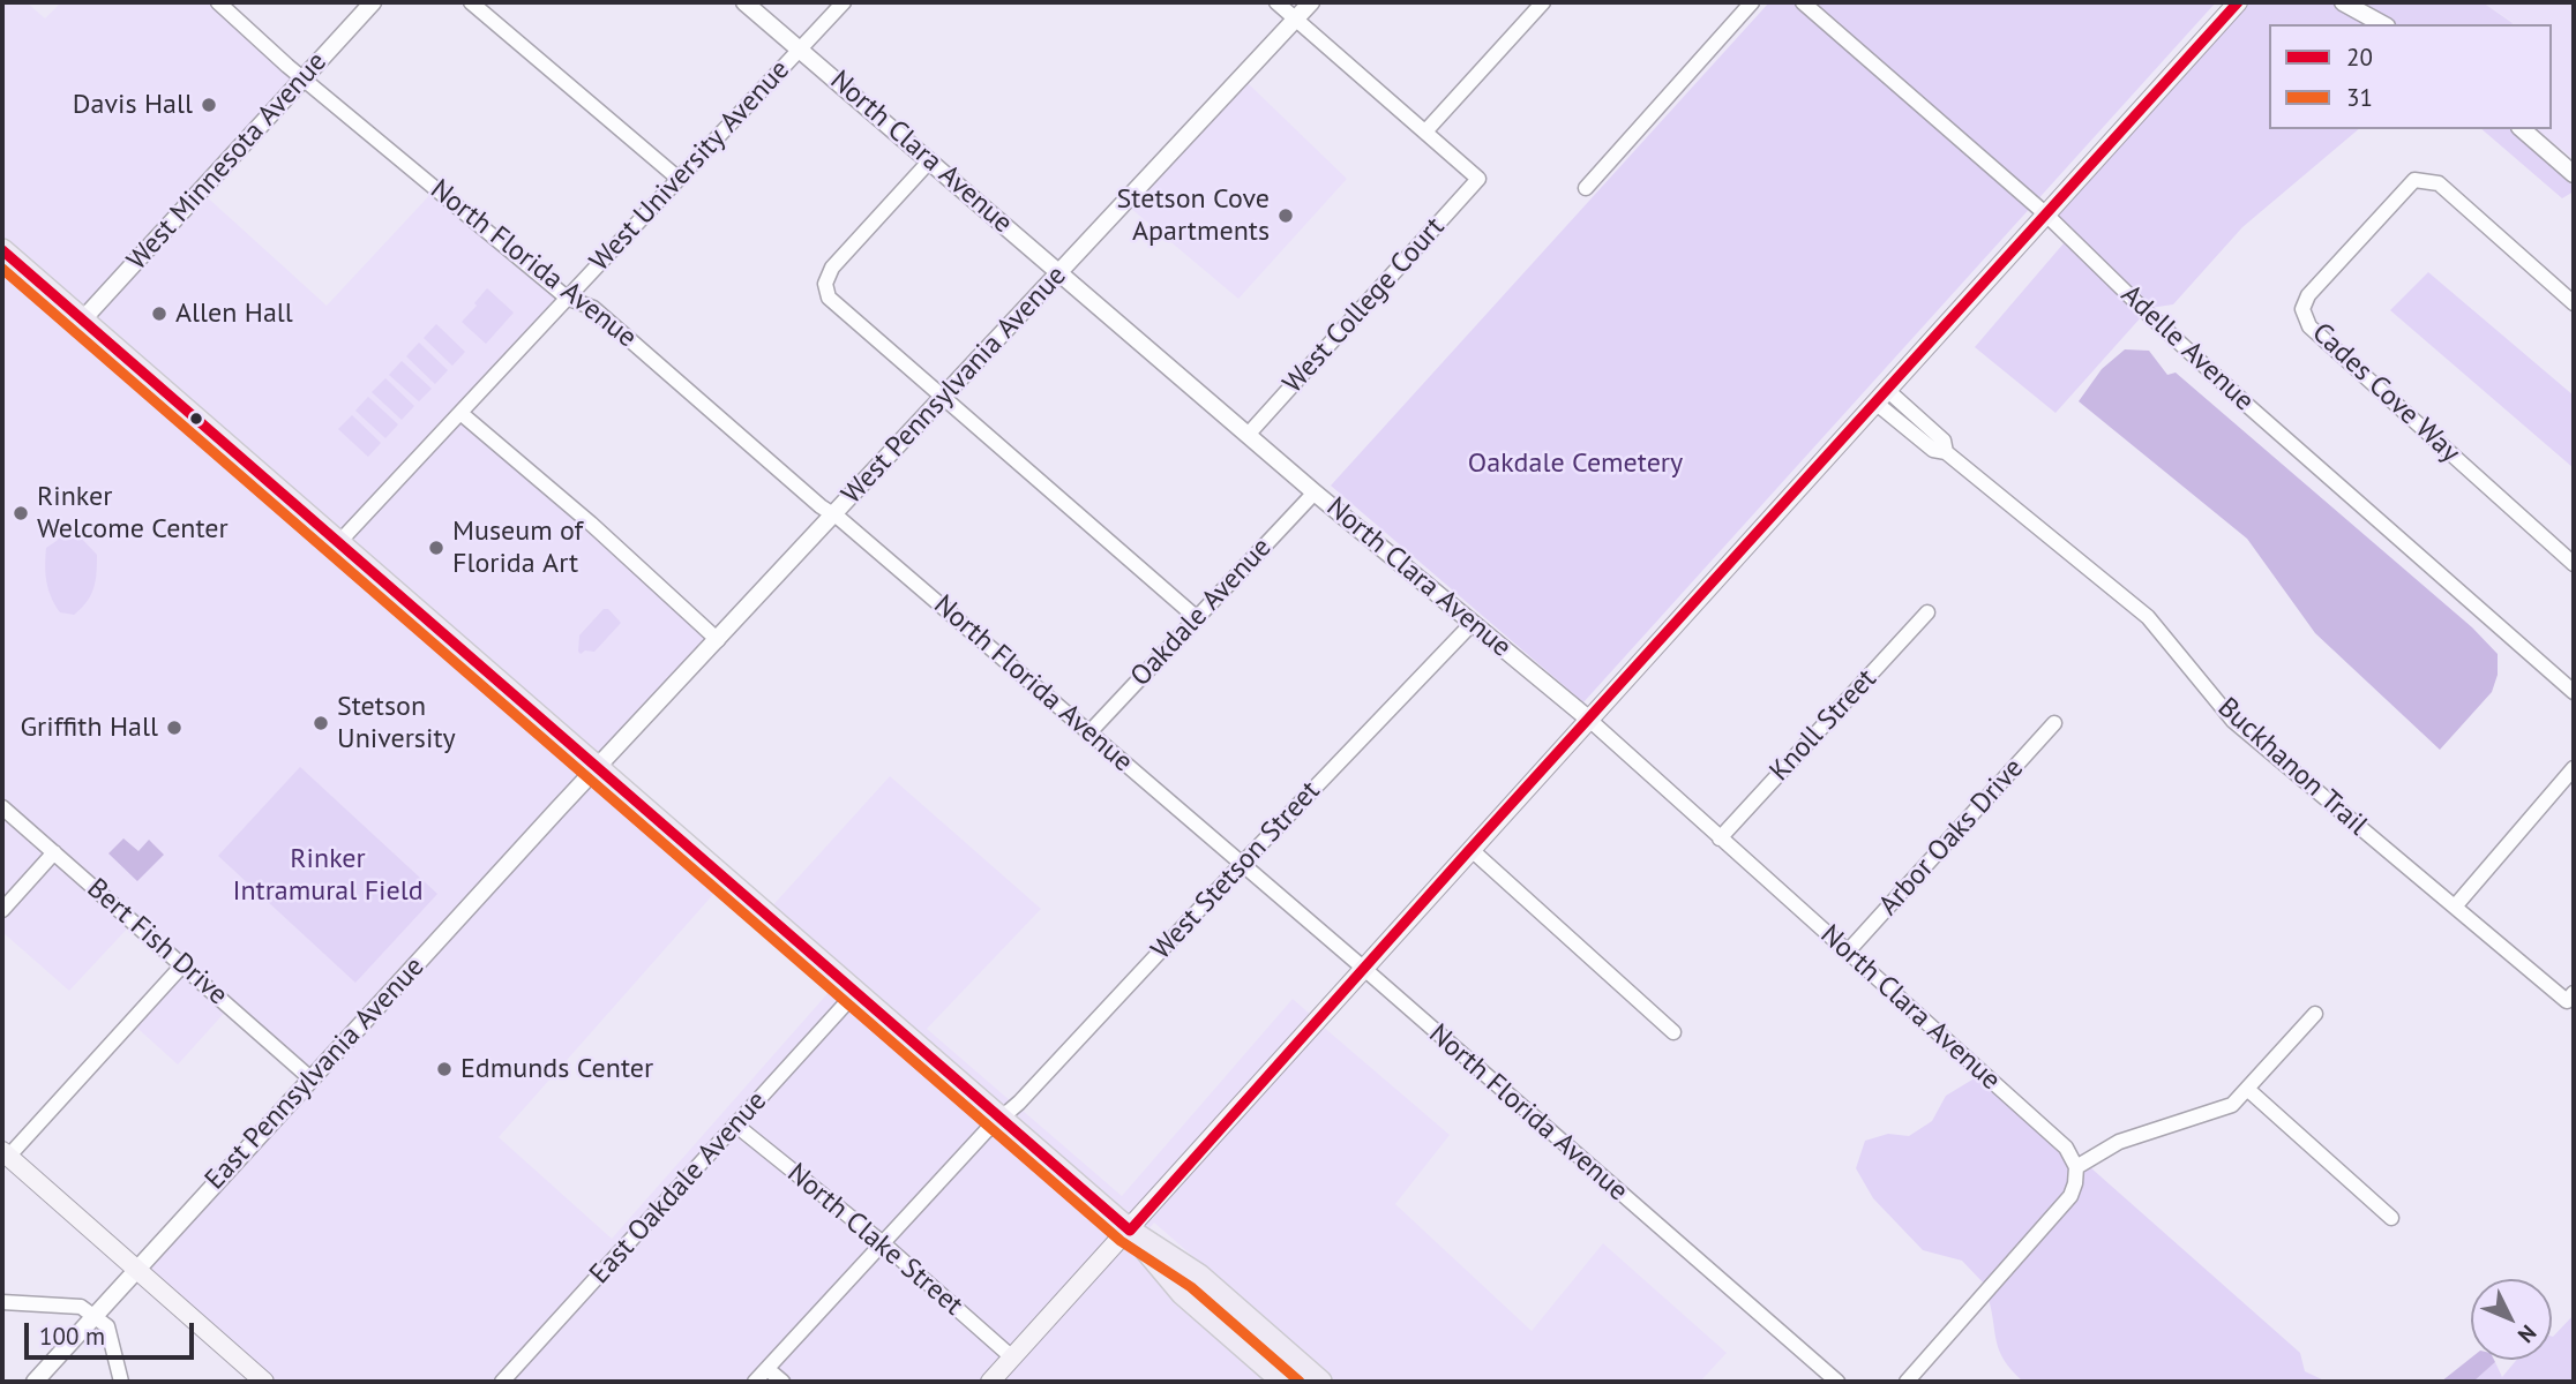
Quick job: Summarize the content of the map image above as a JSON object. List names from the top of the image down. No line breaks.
{"streets":{"street":["North Clara Avenue","West Minnesota Avenue","West University Avenue","North Florida Avenue","West College Court","Adelle Avenue","West Pennsylvania Avenue","Cades Cove Way","Oakdale Avenue","Knoll Street","Buckhanon Trail","Arbor Oaks Drive","West Stetson Street","Bert Fish Drive","East Pennsylvania Avenue","East Oakdale Avenue","North Clake Street"]},"crossings":[["North Clara Avenue","West University Avenue"],["North Clara Avenue","West College Court"],["North Clara Avenue","West Pennsylvania Avenue"],["North Clara Avenue","Oakdale Avenue"],["North Clara Avenue","Knoll Street"],["North Clara Avenue","Arbor Oaks Drive"],["North Clara Avenue","West Stetson Street"],["West Minnesota Avenue","North Florida Avenue"],["West University Avenue","North Florida Avenue"],["North Florida Avenue","West Pennsylvania Avenue"],["North Florida Avenue","Oakdale Avenue"],["North Florida Avenue","West Stetson Street"],["West Pennsylvania Avenue","East Pennsylvania Avenue"],["West Stetson Street","North Clake Street"],["Bert Fish Drive","East Pennsylvania Avenue"],["East Oakdale Avenue","North Clake Street"]],"parks":["Oakdale Cemetery","Rinker Intramural Field"],"places":["Davis Hall","Stetson Cove Apartments","Allen Hall","Rinker Welcome Center","Museum of Florida Art","Stetson University","Griffith Hall","Edmunds Center"],"lines":["transit line 20","transit line 31"],"legend":["20","31"],"scale_bar":"100 m","north":"bottom right"}
